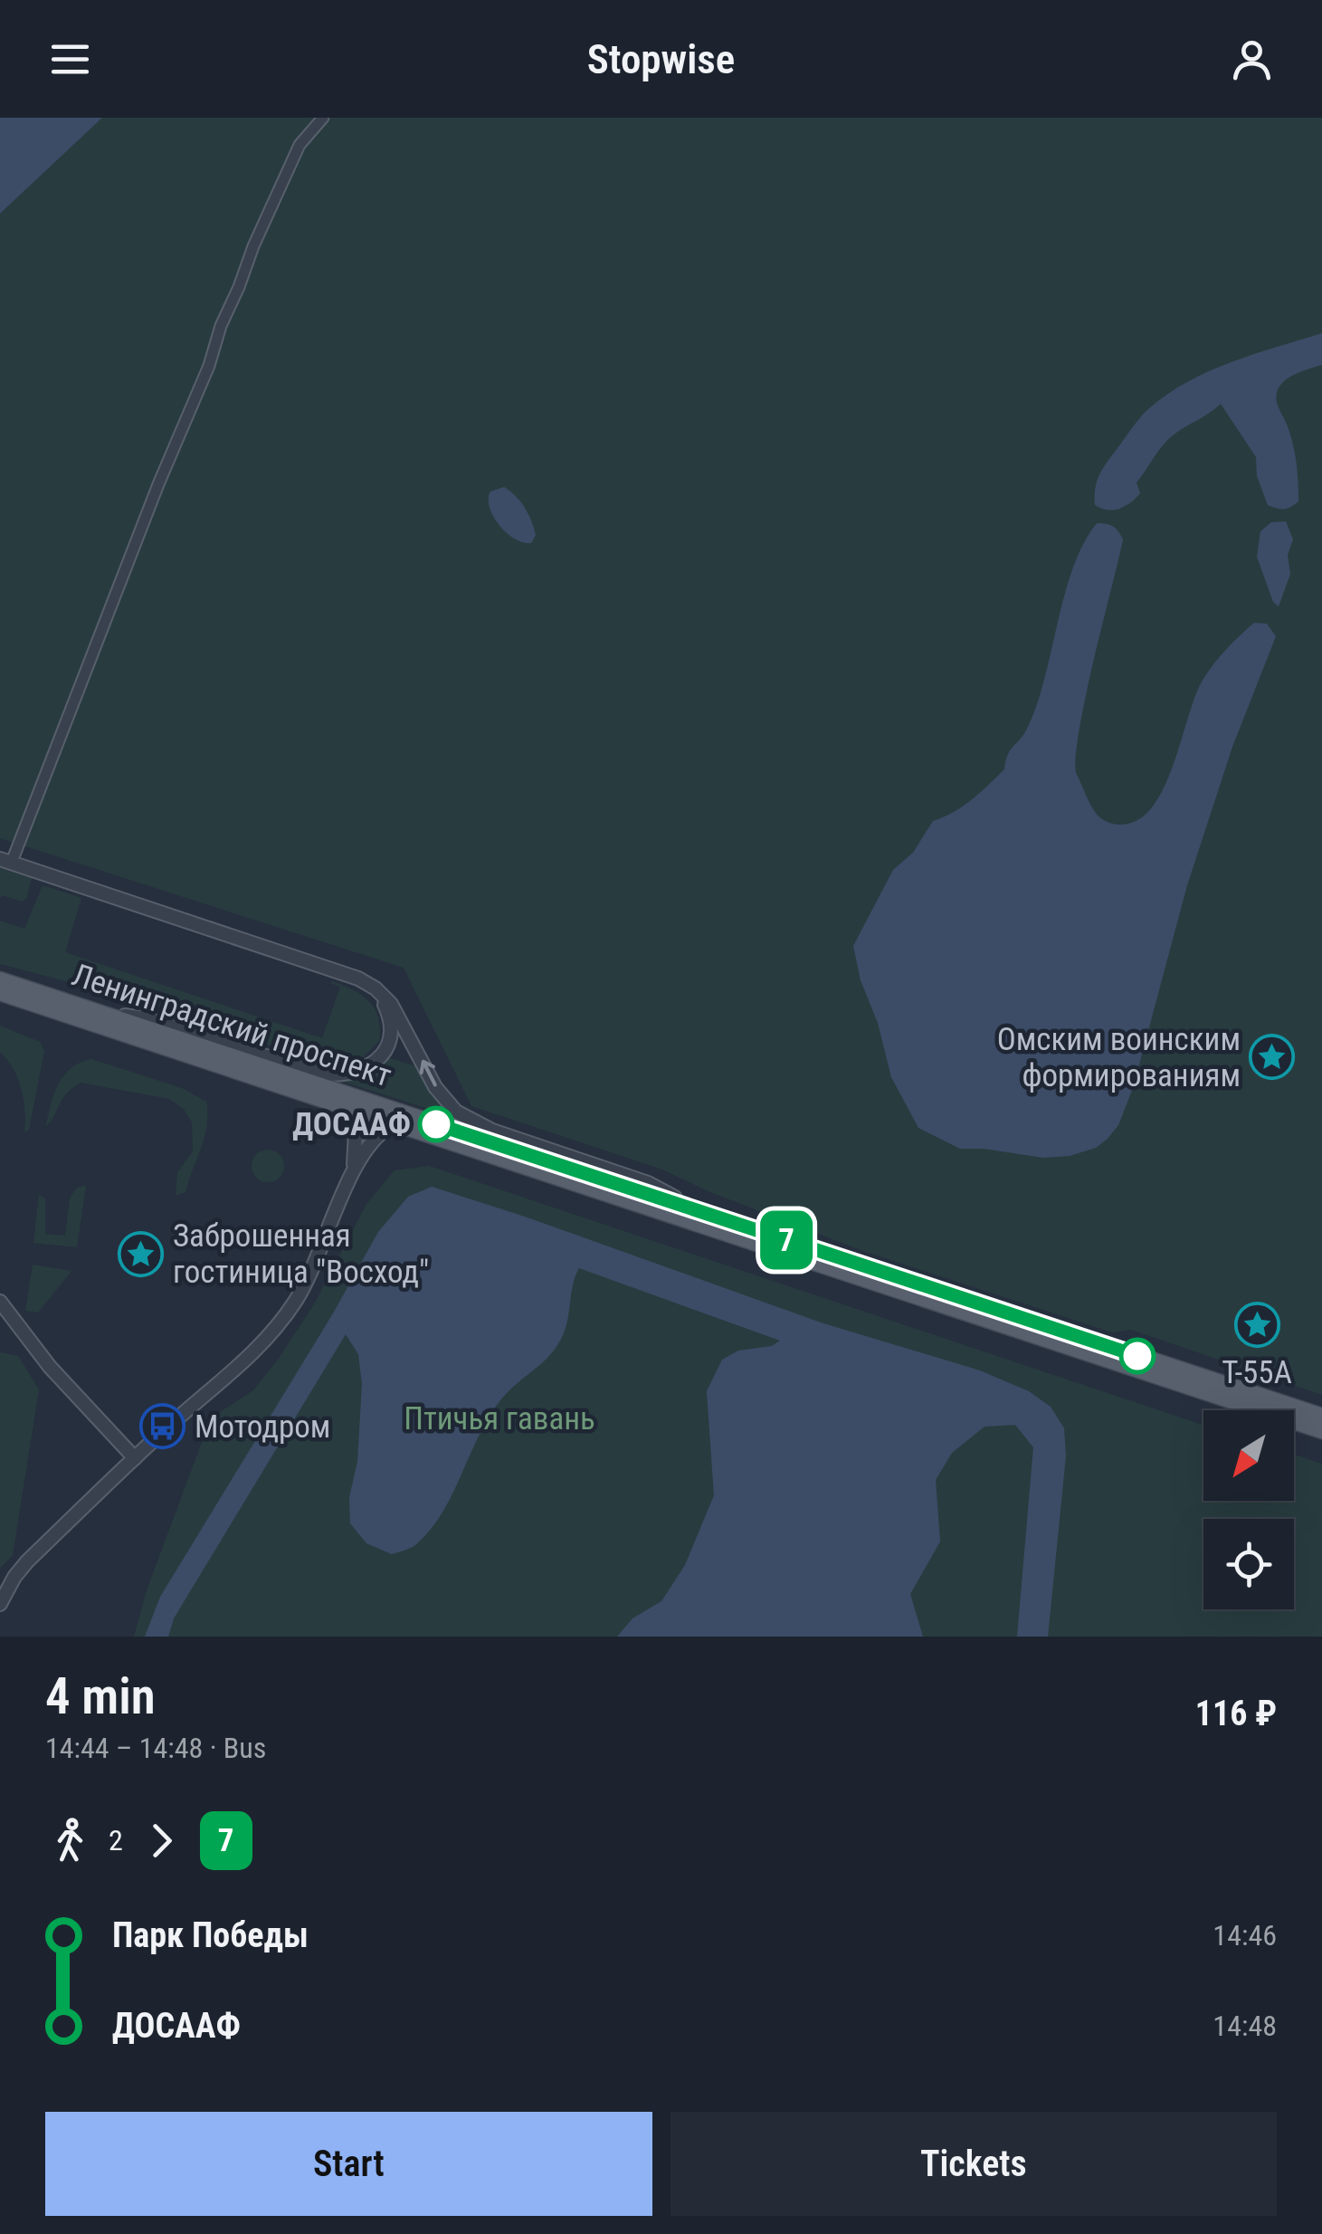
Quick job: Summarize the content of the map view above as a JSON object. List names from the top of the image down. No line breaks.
{"streets":{"main road":["Ленинградский проспект"]},"parks":["Птичья гавань"],"places":{"place":["Омским воинским формированиям","Заброшенная гостиница \"Восход\"","Т-55А"],"other":["ДОСААФ"],"bus stop":["Мотодром"]},"lines":["bus line 7"],"north":"bottom left","page":{"header":"Stopwise","on_map":"7","heading":["4 min","14:44 – 14:48 · Bus","116 ₽"],"legs":["2","7"],"list":[{"name":"Парк Победы","value":"14:46"},{"name":"ДОСААФ","value":"14:48"}],"buttons":["Start","Tickets"]}}
